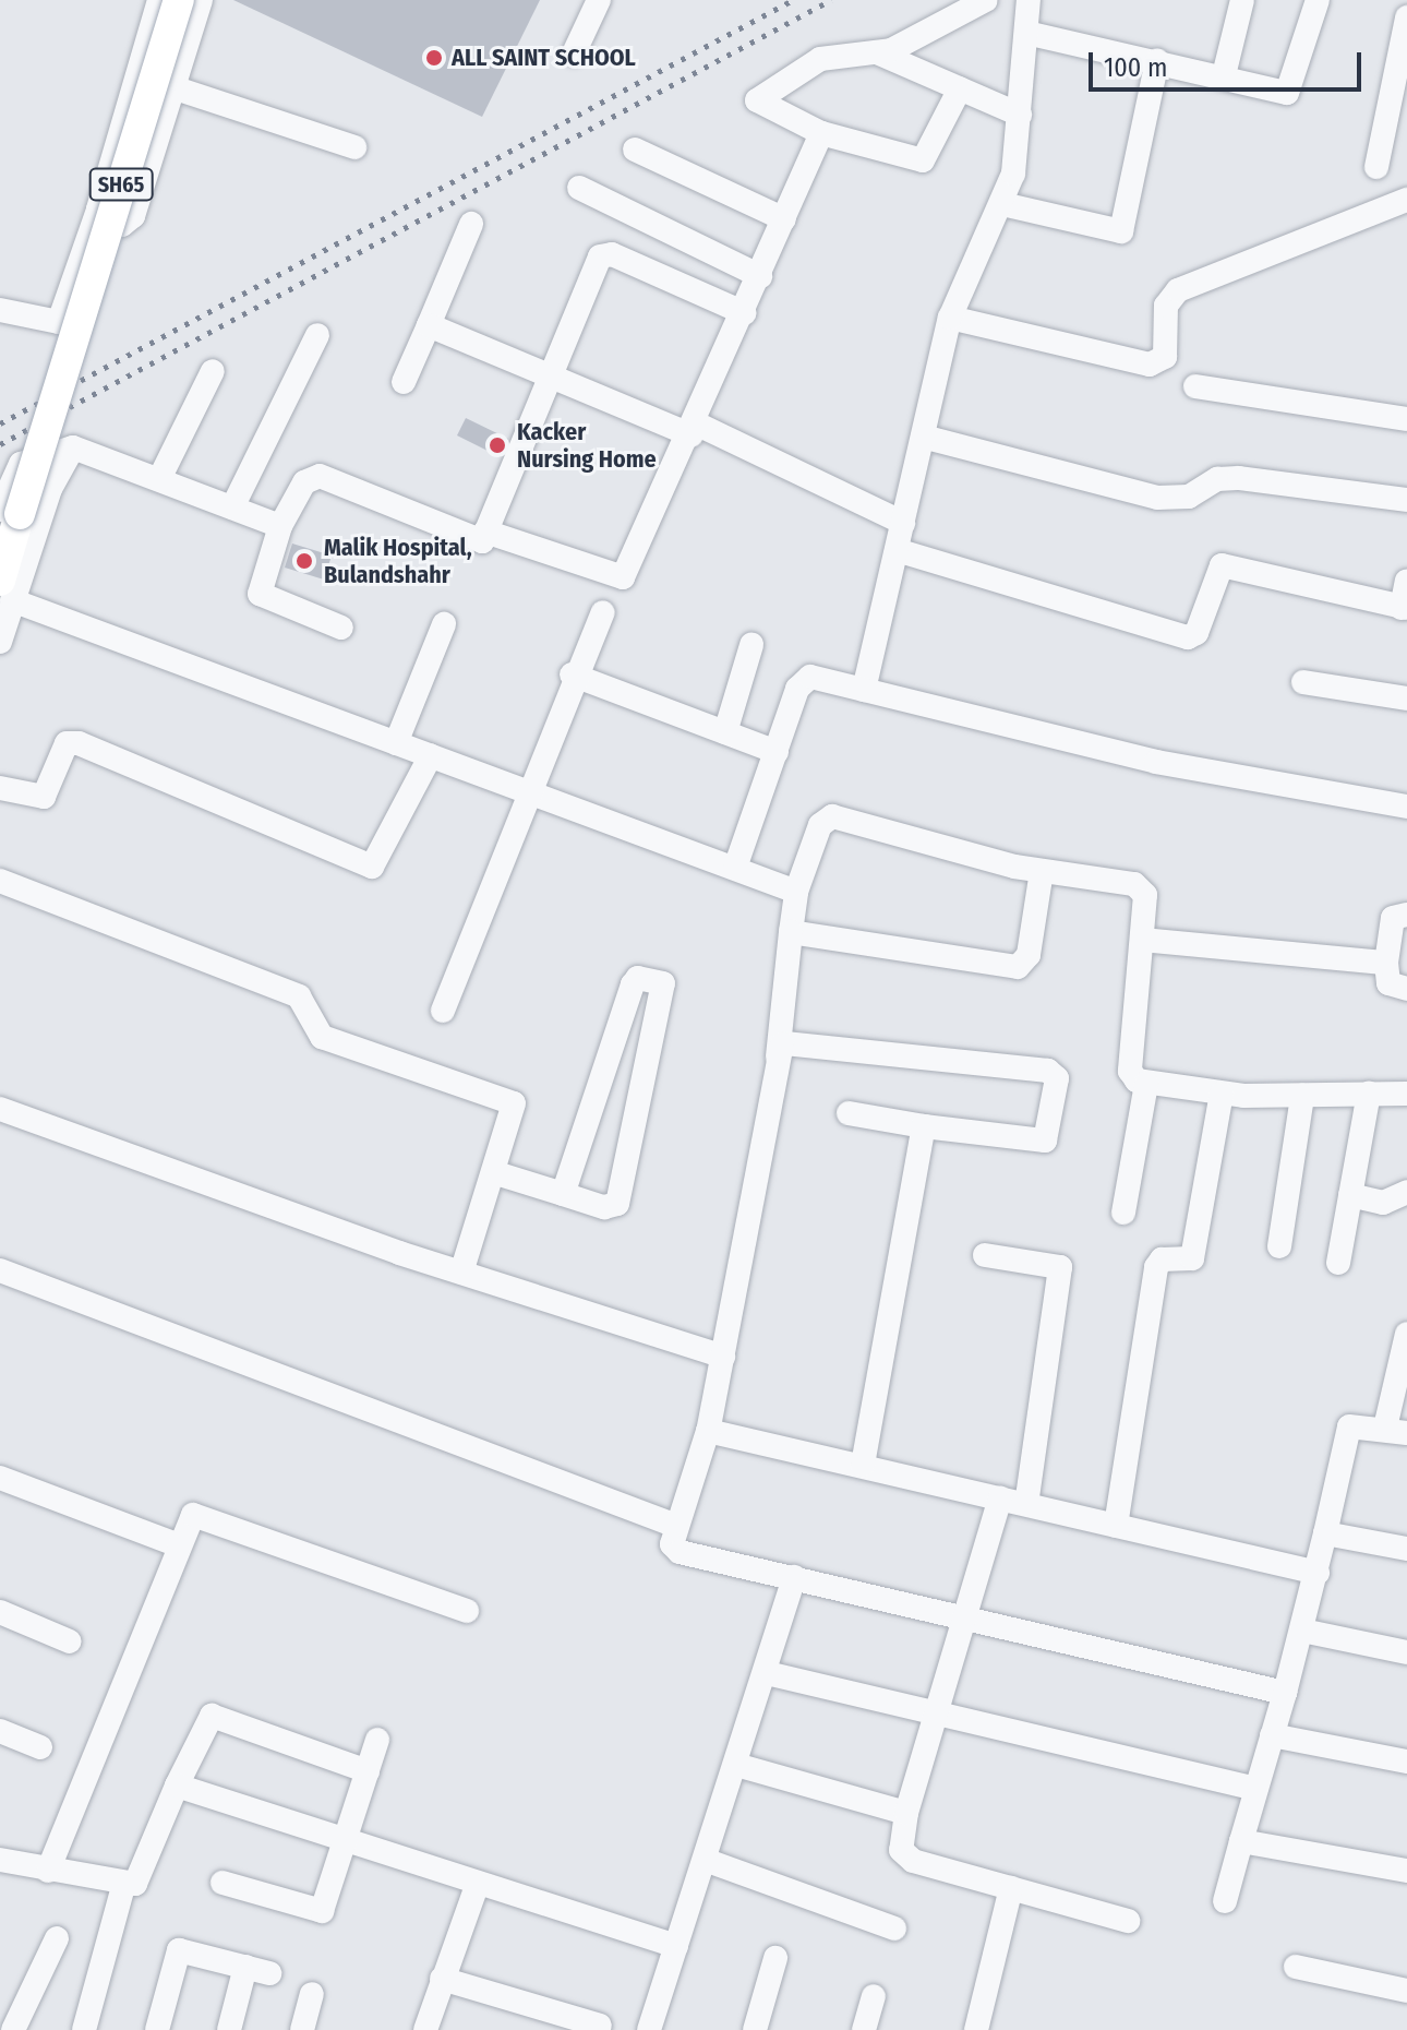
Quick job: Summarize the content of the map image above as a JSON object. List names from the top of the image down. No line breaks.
{"streets":{"main road":["SH65"]},"places":["ALL SAINT SCHOOL","Kacker Nursing Home","Malik Hospital, Bulandshahr"],"scale_bar":"100 m"}
